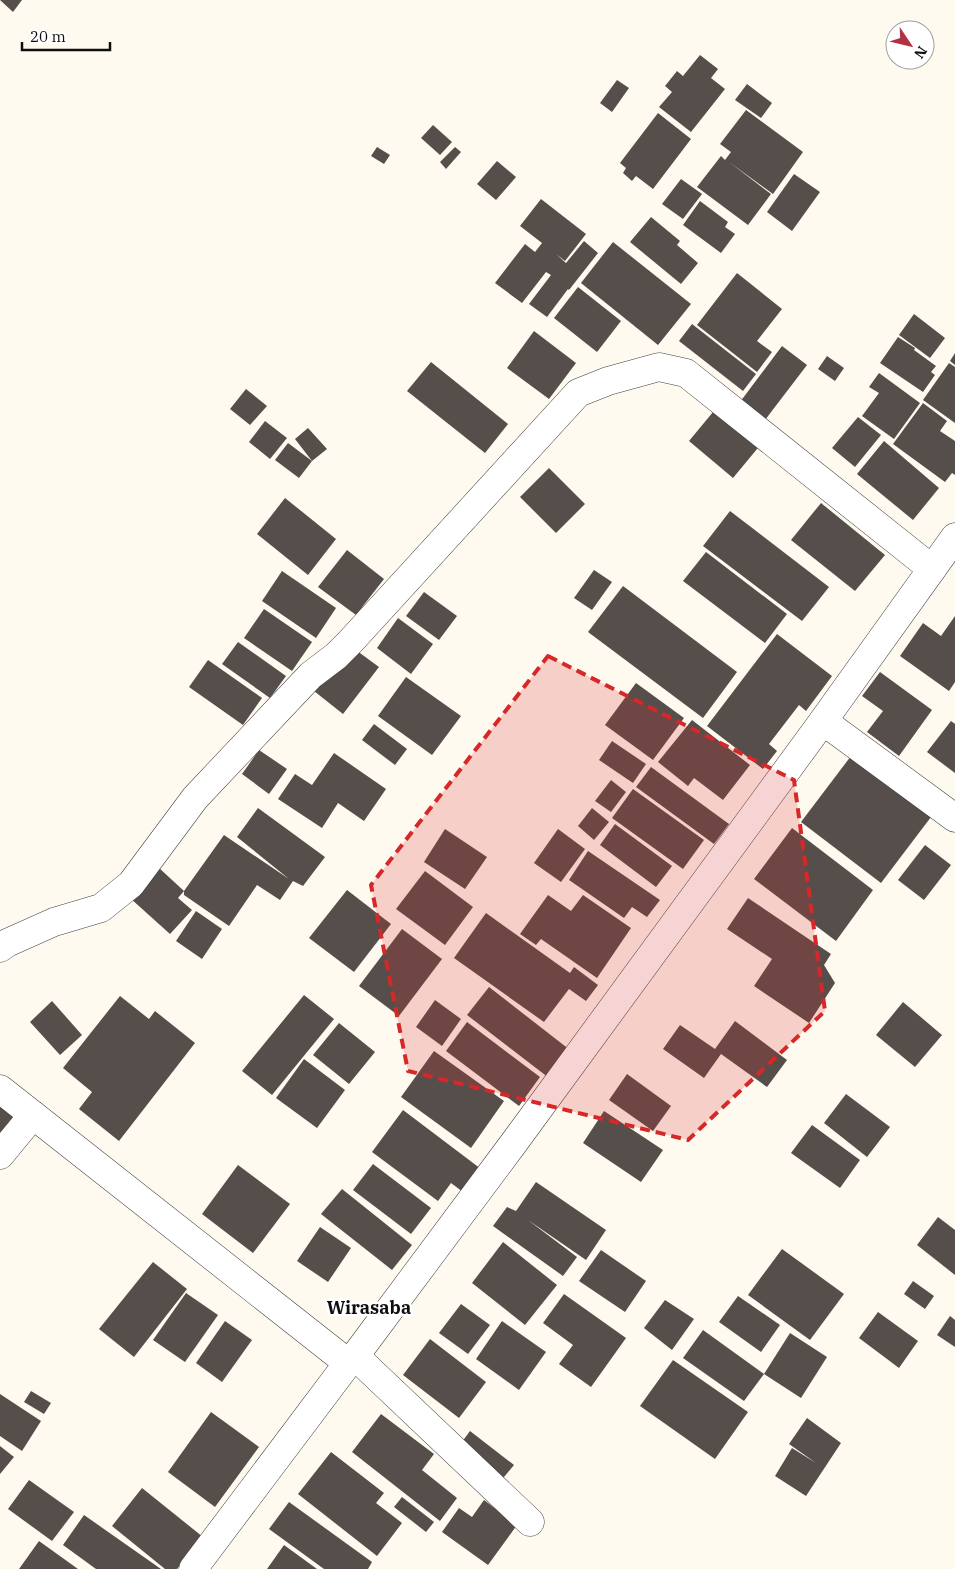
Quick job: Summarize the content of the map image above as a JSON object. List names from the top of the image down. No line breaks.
{"districts":["Wirasaba"],"scale_bar":"20 m","north":"bottom right"}
